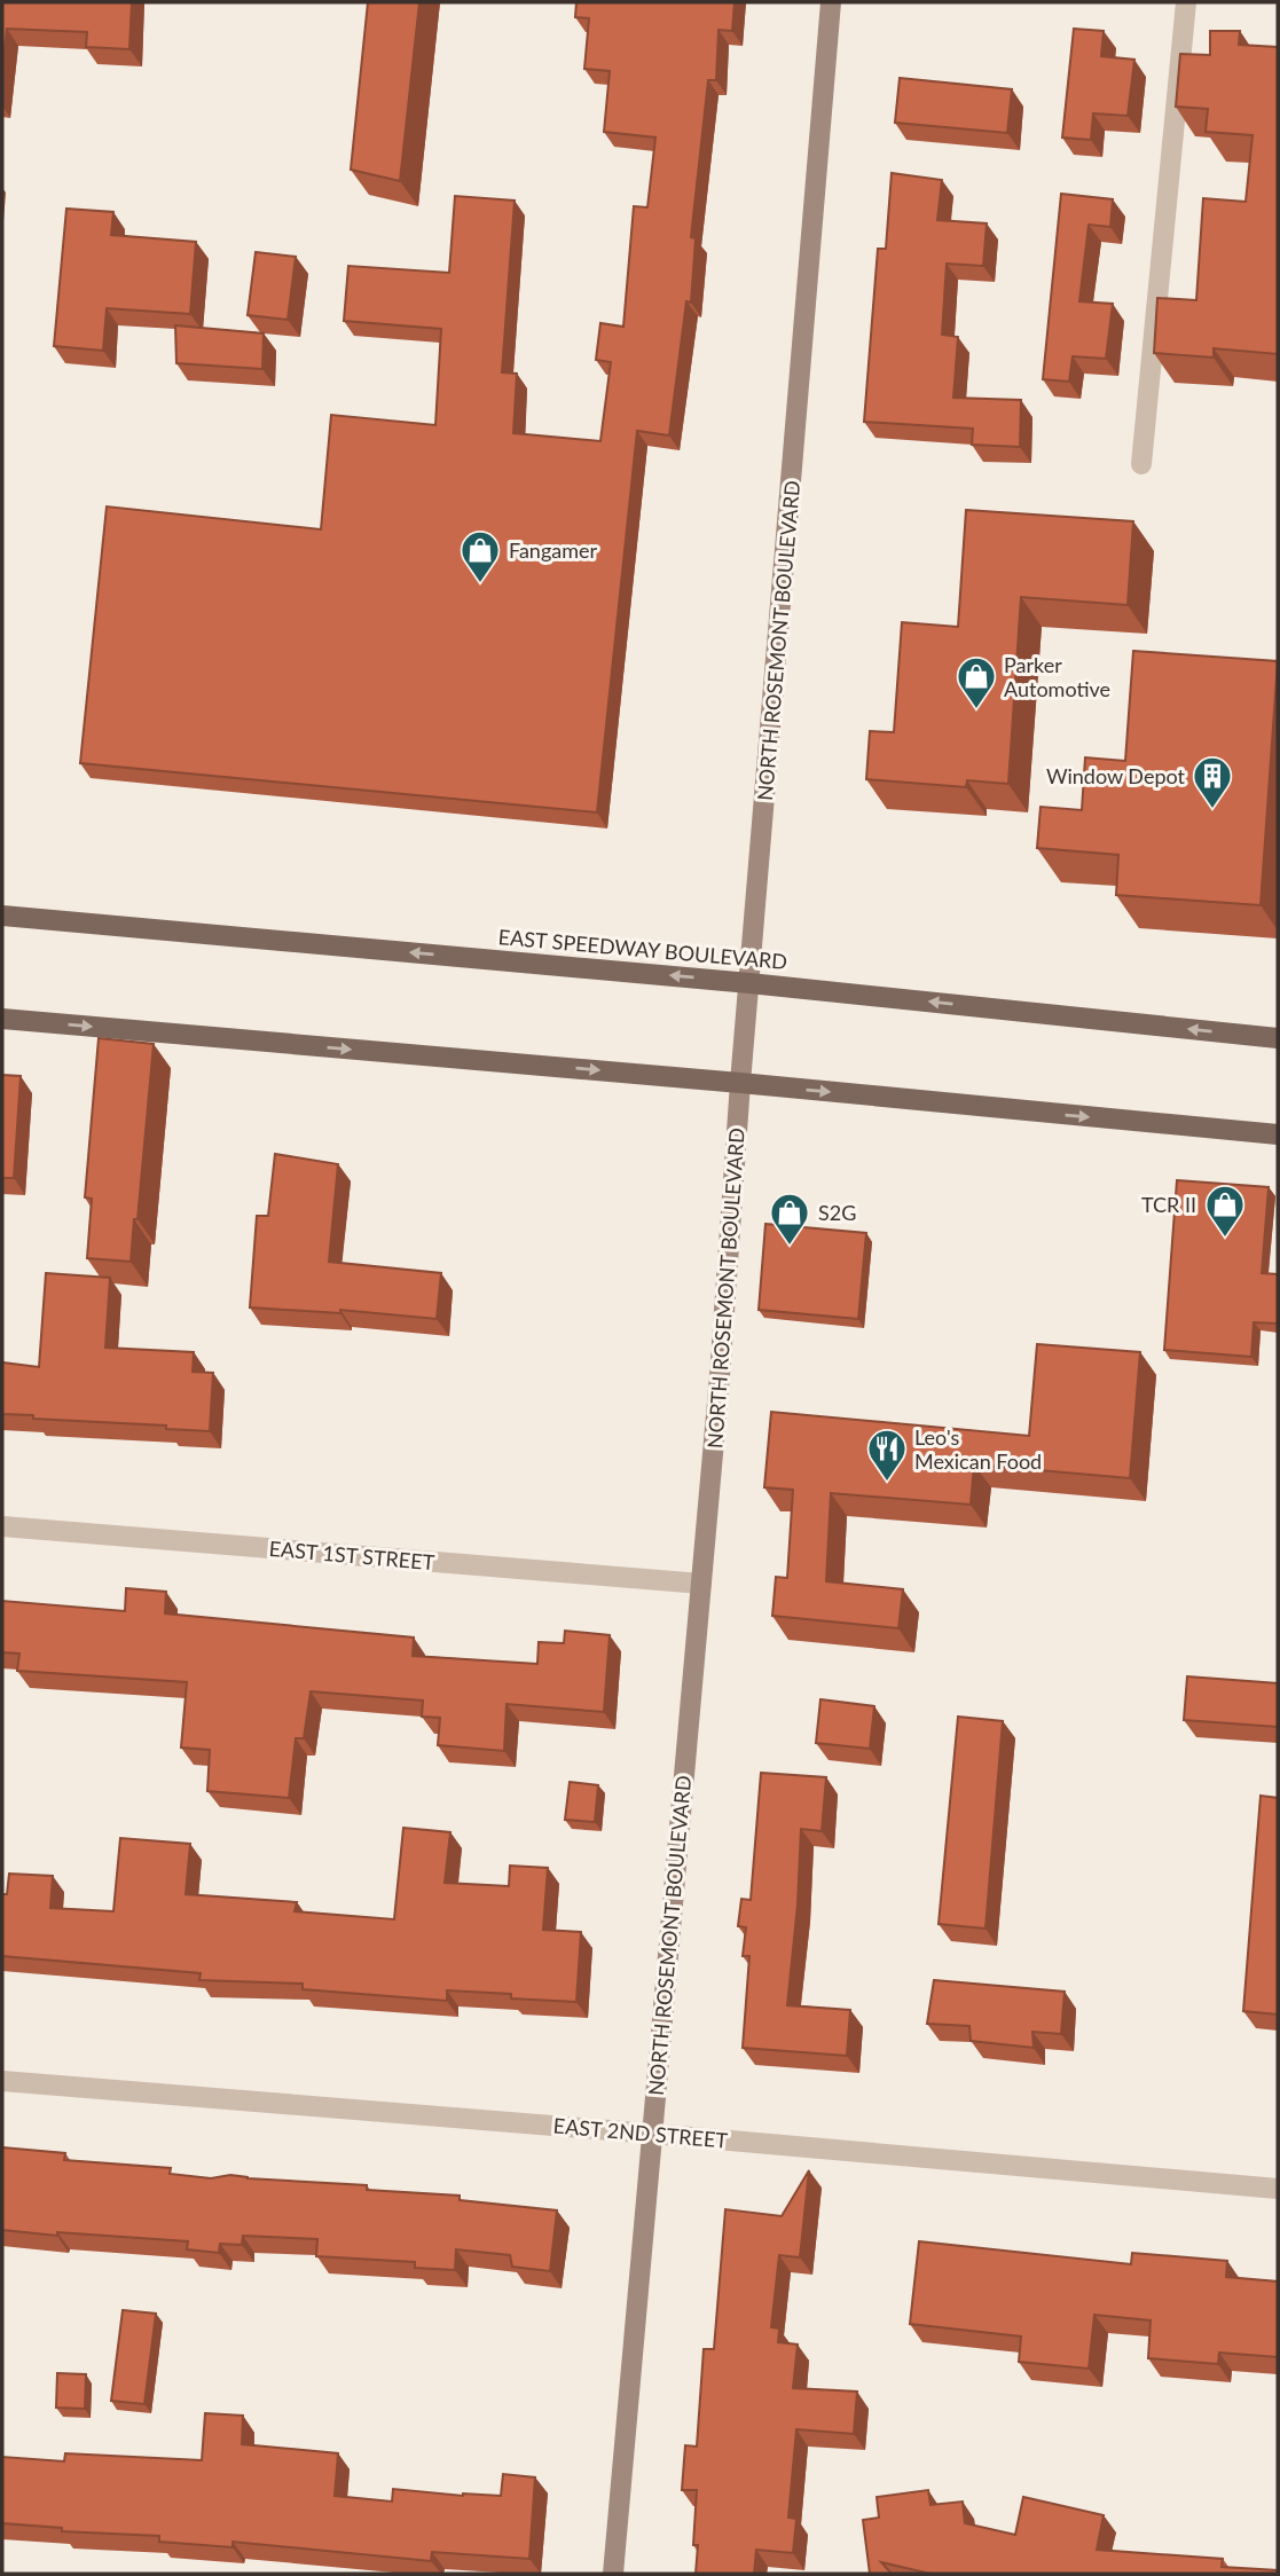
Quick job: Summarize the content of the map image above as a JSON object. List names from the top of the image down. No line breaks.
{"streets":{"main road":["EAST SPEEDWAY BOULEVARD"],"street":["NORTH ROSEMONT BOULEVARD","EAST 1ST STREET","EAST 2ND STREET"]},"crossings":[["NORTH ROSEMONT BOULEVARD","EAST SPEEDWAY BOULEVARD"],["NORTH ROSEMONT BOULEVARD","EAST 1ST STREET"],["NORTH ROSEMONT BOULEVARD","EAST 2ND STREET"]],"places":{"shop":["Fangamer","Parker Automotive","TCR II","S2G"],"building":["Window Depot"],"restaurant":["Leo's Mexican Food"]}}
